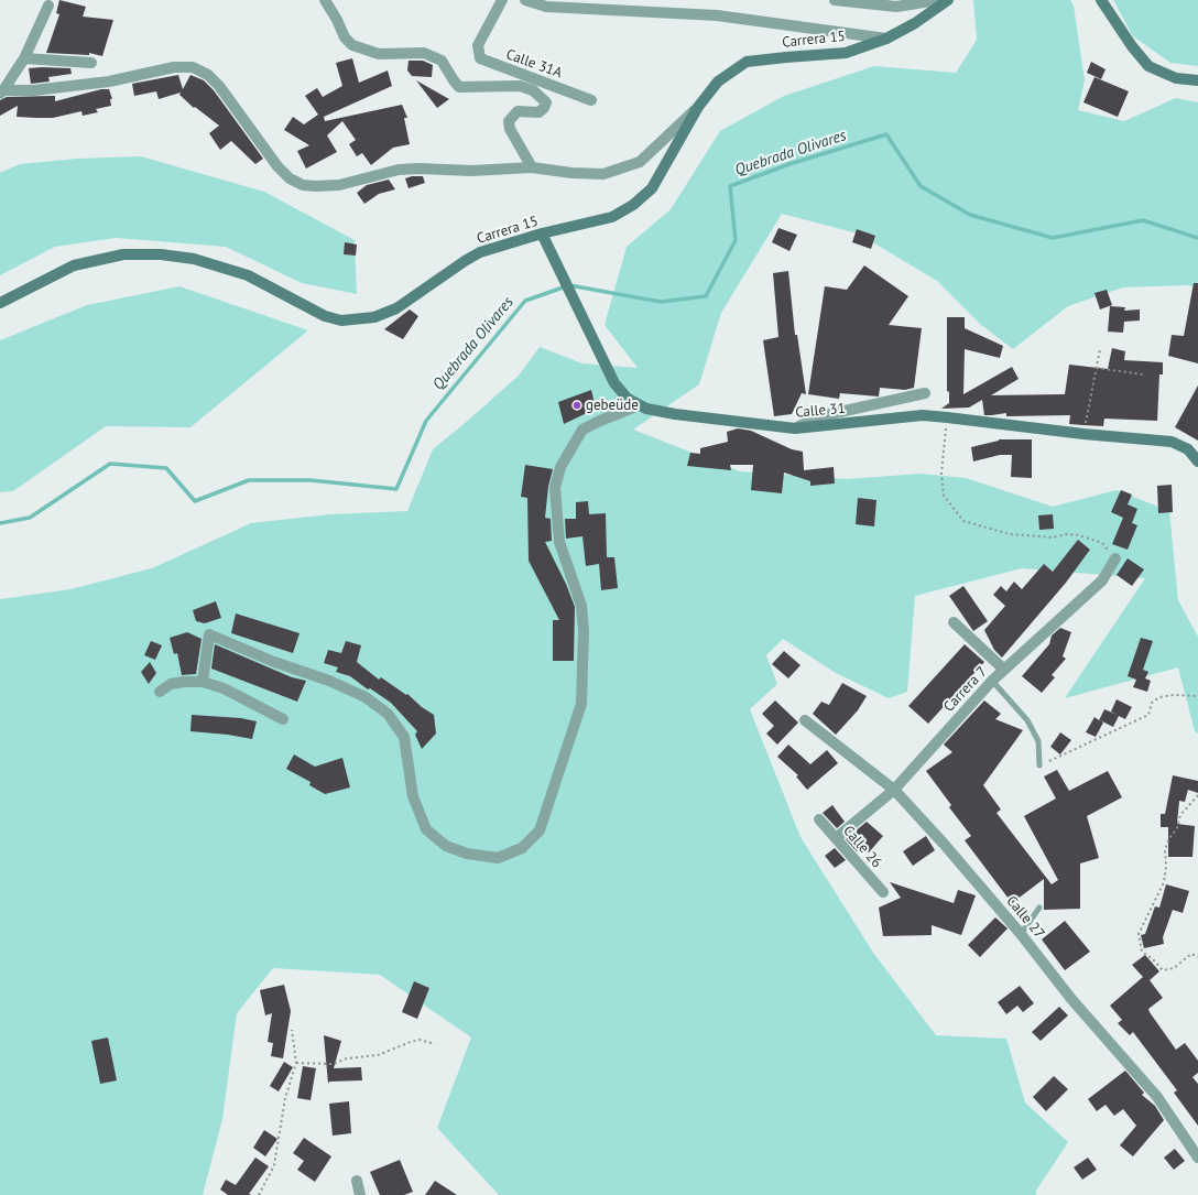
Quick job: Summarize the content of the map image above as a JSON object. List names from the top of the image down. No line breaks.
{"streets":{"main road":["Carrera 15","Calle 31"],"street":["Calle 31A","Carrera 7","Calle 26","Calle 27"]},"crossings":[["Carrera 15","Calle 31"],["Carrera 7","Calle 26"],["Carrera 7","Calle 27"]],"water":["Quebrada Olivares"],"places":["gebeüde"]}
